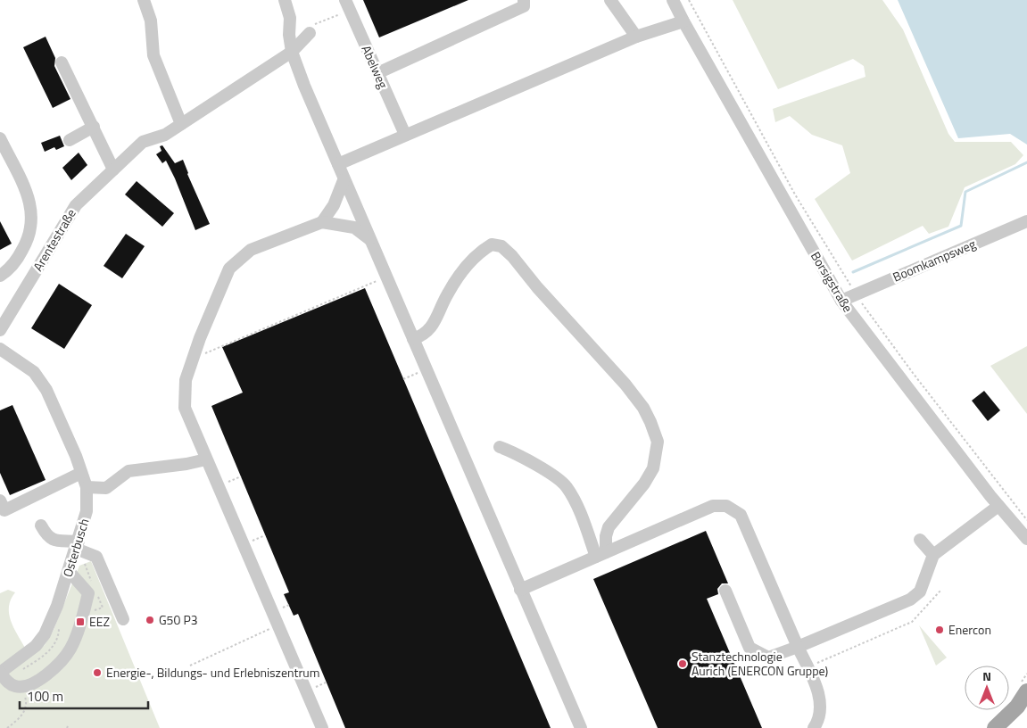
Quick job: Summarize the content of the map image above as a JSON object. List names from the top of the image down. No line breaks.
{"streets":{"street":["Abelweg","Arentestraße","Boomkampsweg","Borsigstraße","Osterbusch"]},"crossings":[["Boomkampsweg","Borsigstraße"]],"places":{"other":["G50 P3","Enercon","Stanztechnologie Aurich (ENERCON Gruppe)","Energie-, Bildungs- und Erlebniszentrum"],"transit":["EEZ"]},"scale_bar":"100 m","north":"top"}
